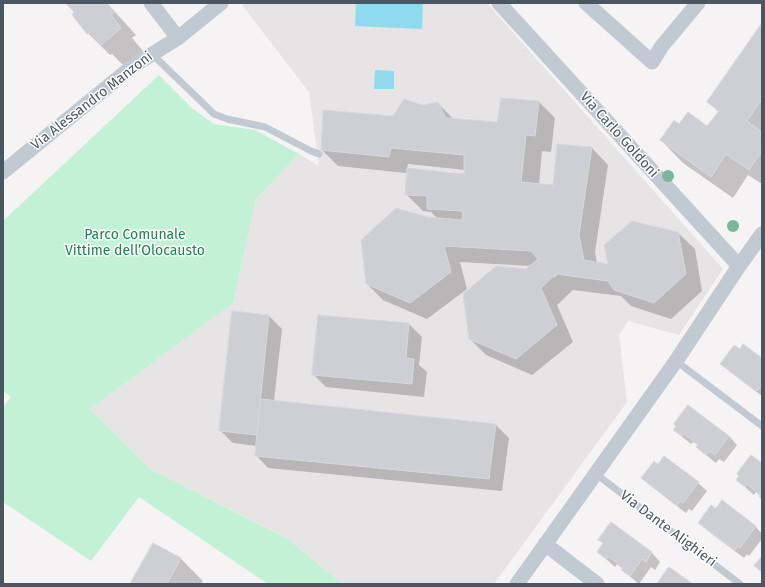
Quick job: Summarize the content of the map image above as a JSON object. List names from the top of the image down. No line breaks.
{"streets":{"street":["Via Alessandro Manzoni","Via Carlo Goldoni"],"lane":["Via Dante Alighieri"]},"parks":["Parco Comunale Vittime dell’Olocausto"]}
